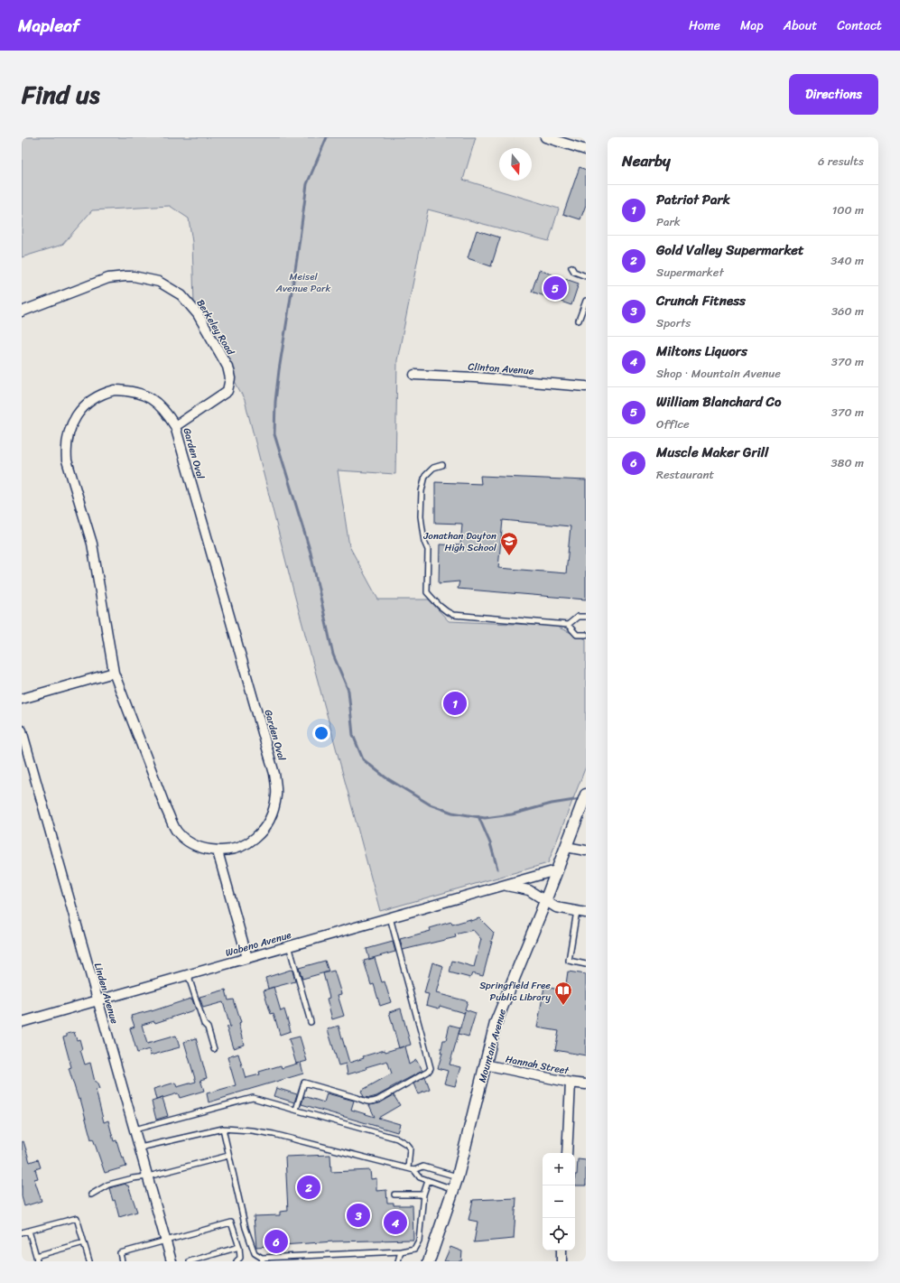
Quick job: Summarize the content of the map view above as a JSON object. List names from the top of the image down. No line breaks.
{"streets":{"street":["Berkeley Road","Clinton Avenue","Garden Oval","Wabeno Avenue","Linden Avenue","Mountain Avenue","Hannah Street"]},"crossings":[["Berkeley Road","Garden Oval"],["Wabeno Avenue","Linden Avenue"],["Wabeno Avenue","Mountain Avenue"],["Mountain Avenue","Hannah Street"]],"parks":["Meisel Avenue Park"],"places":{"school or university":["Jonathan Dayton High School"],"library":["Springfield Free Public Library"]},"north":"bottom","page":{"header":"Mapleaf","nav":["Home","Map","About","Contact"],"title":"Find us","buttons":"Directions","heading":["Nearby","6 results"],"list":[{"mark":"1","name":"Patriot Park","note":"Park","value":"100 m"},{"mark":"2","name":"Gold Valley Supermarket","note":"Supermarket","value":"340 m"},{"mark":"3","name":"Crunch Fitness","note":"Sports","value":"360 m"},{"mark":"4","name":"Miltons Liquors","note":"Shop · Mountain Avenue","value":"370 m"},{"mark":"5","name":"William Blanchard Co","note":"Office","value":"370 m"},{"mark":"6","name":"Muscle Maker Grill","note":"Restaurant","value":"380 m"}],"pins":["5","1","2","3","4","6"],"map_buttons":["+","−"]}}
